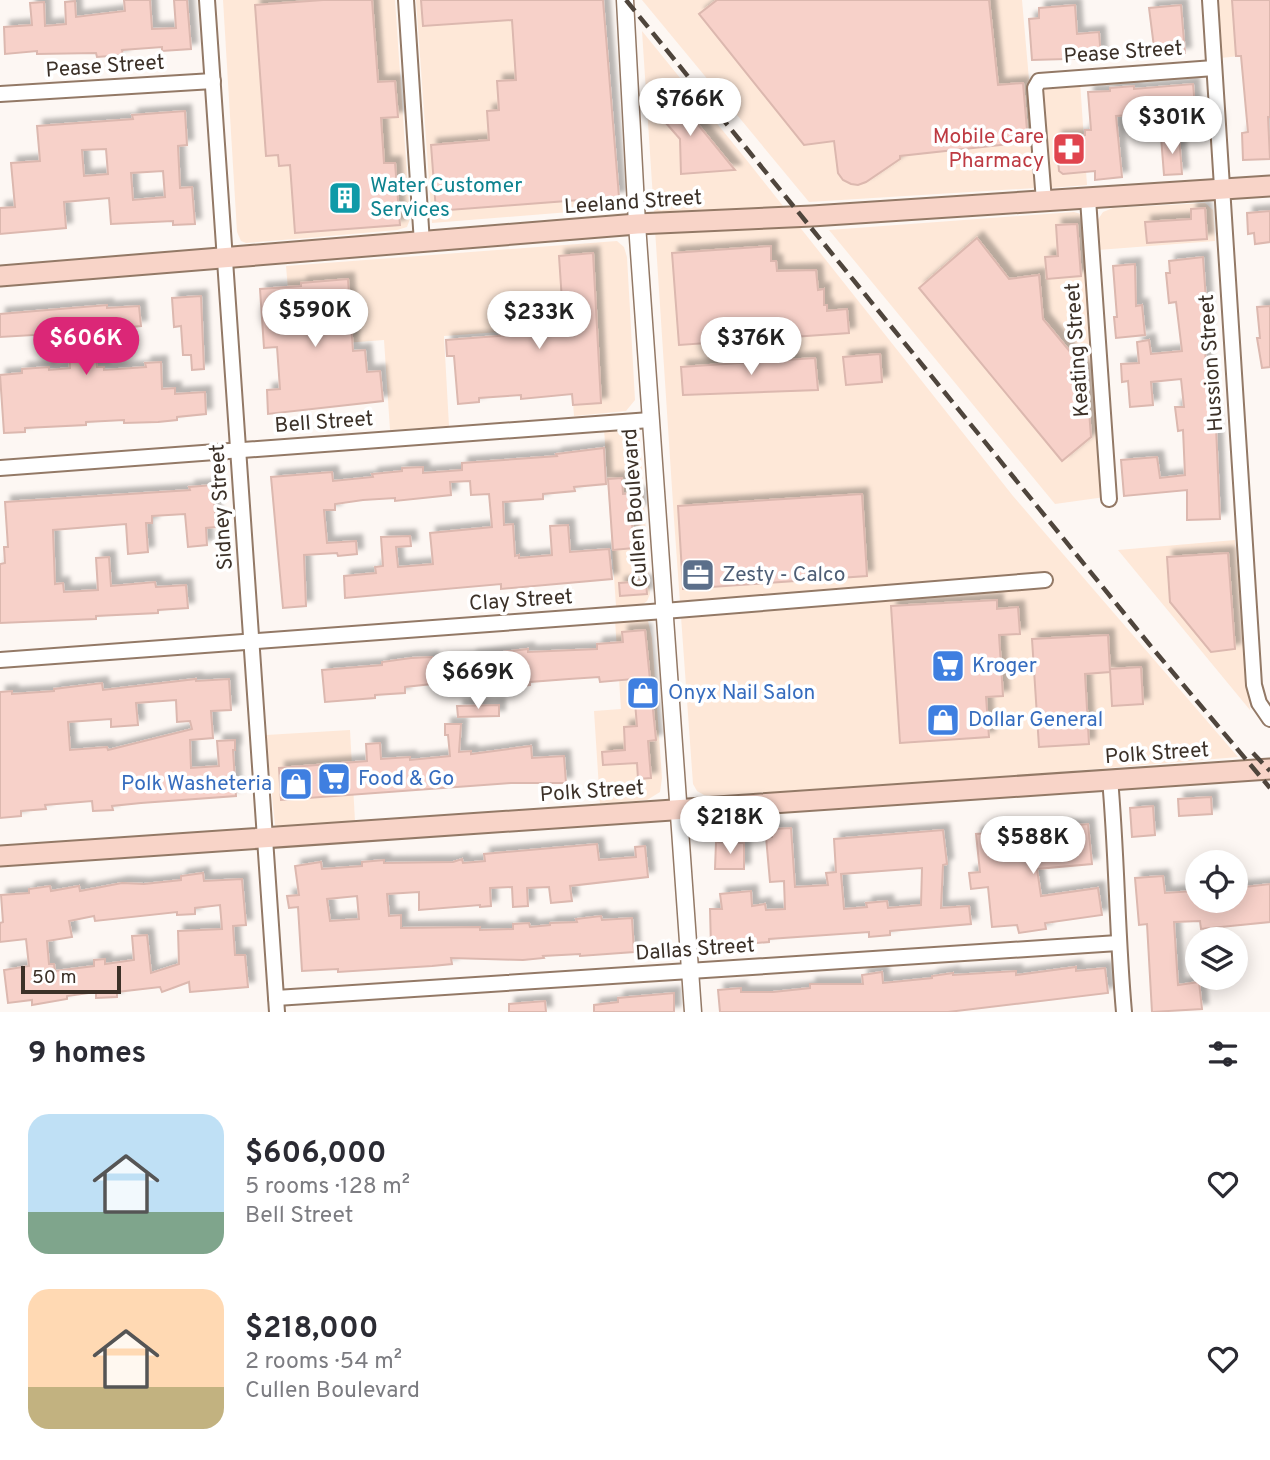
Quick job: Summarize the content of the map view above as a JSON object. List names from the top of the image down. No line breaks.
{"streets":{"main road":["Leeland Street","Polk Street"],"street":["Pease Street","Keating Street","Hussion Street","Bell Street","Sidney Street","Cullen Boulevard","Clay Street","Dallas Street"]},"crossings":[["Pease Street","Leeland Street"],["Pease Street","Hussion Street"],["Pease Street","Sidney Street"],["Leeland Street","Keating Street"],["Leeland Street","Hussion Street"],["Leeland Street","Sidney Street"],["Leeland Street","Cullen Boulevard"],["Bell Street","Sidney Street"],["Bell Street","Cullen Boulevard"],["Sidney Street","Clay Street"],["Sidney Street","Polk Street"],["Sidney Street","Dallas Street"],["Cullen Boulevard","Clay Street"],["Cullen Boulevard","Polk Street"],["Cullen Boulevard","Dallas Street"]],"places":{"pharmacy":["Mobile Care Pharmacy"],"building":["Water Customer Services"],"office":["Zesty - Calco"],"supermarket":["Kroger","Food & Go"],"shop":["Onyx Nail Salon","Dollar General","Polk Washeteria"]},"scale_bar":"50 m","page":{"price":["$766K","$301K","$590K","$233K","$606K","$376K","$669K","$218K","$588K"],"scale":"50 m","heading":"9 homes","list":[{"name":"$606,000","note":"5 rooms · 128 m² · Bell Street"},{"name":"$218,000","note":"2 rooms · 54 m² · Cullen Boulevard"}]}}
